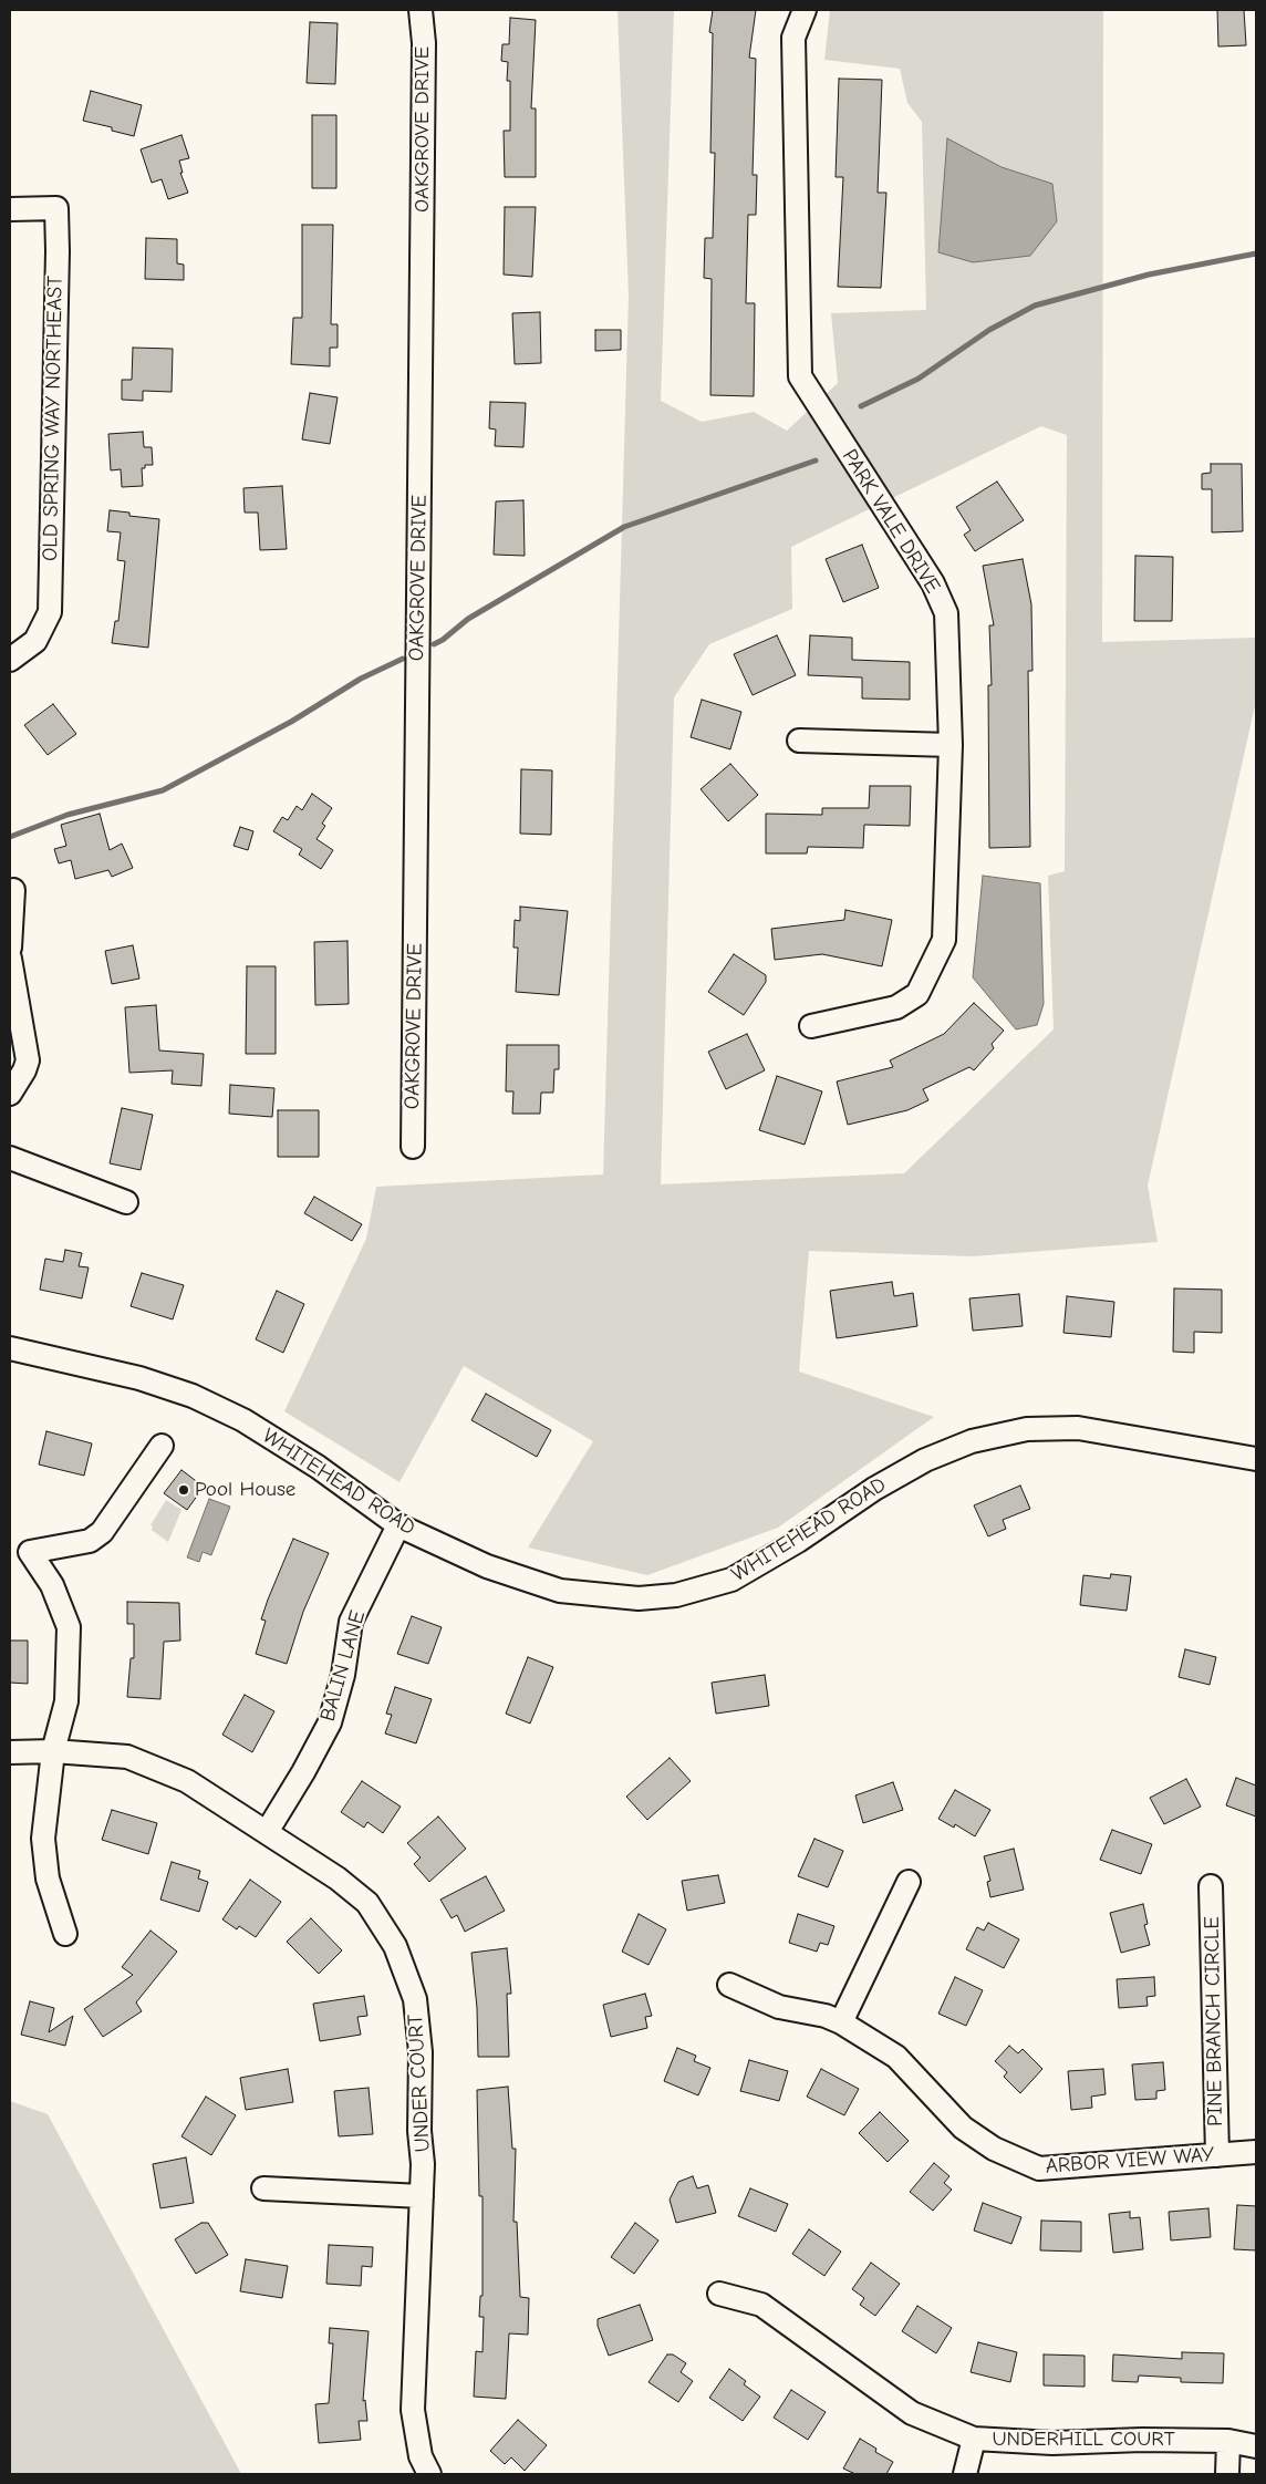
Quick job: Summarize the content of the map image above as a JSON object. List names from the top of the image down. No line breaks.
{"streets":{"street":["OAKGROVE DRIVE","OLD SPRING WAY NORTHEAST","PARK VALE DRIVE","WHITEHEAD ROAD","BALIN LANE","PINE BRANCH CIRCLE","UNDER COURT","ARBOR VIEW WAY","UNDERHILL COURT"]},"crossings":[["WHITEHEAD ROAD","BALIN LANE"],["BALIN LANE","UNDER COURT"],["PINE BRANCH CIRCLE","ARBOR VIEW WAY"]],"places":["Pool House"]}
